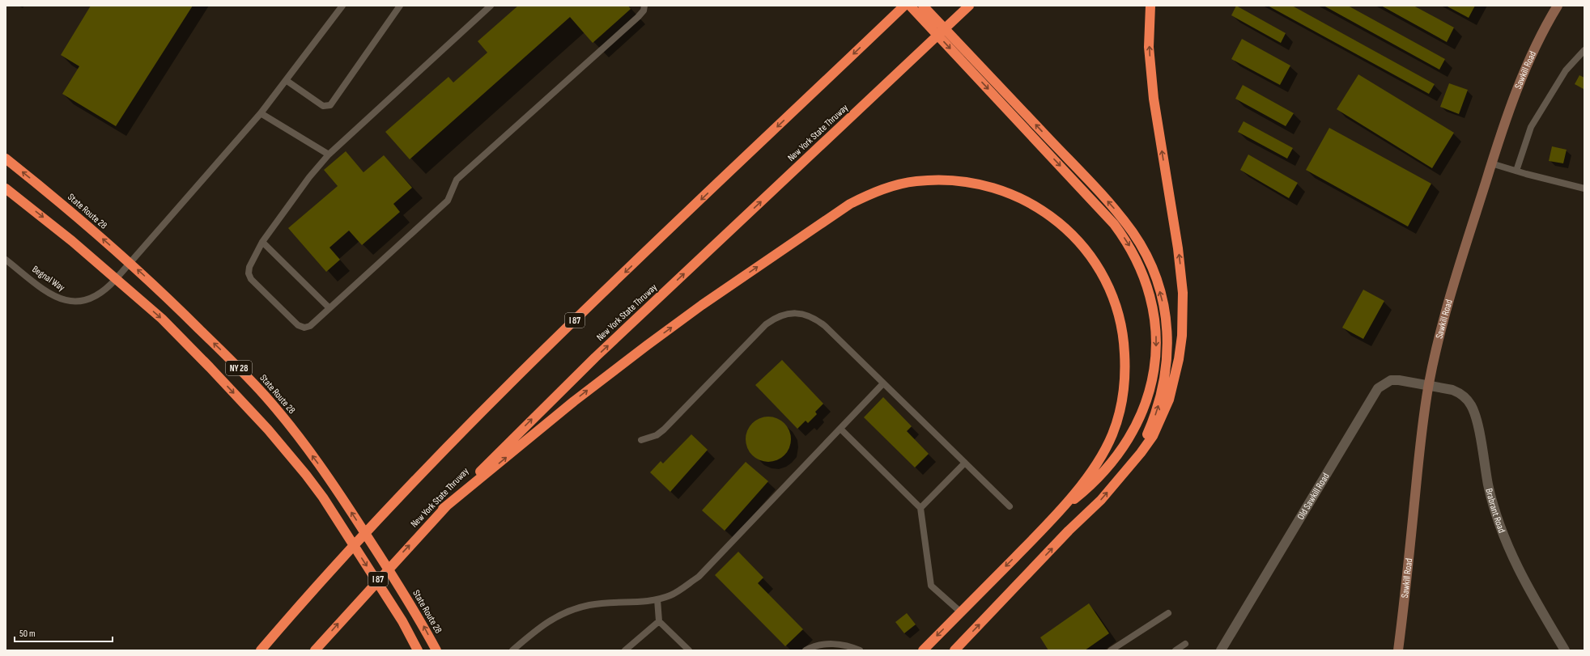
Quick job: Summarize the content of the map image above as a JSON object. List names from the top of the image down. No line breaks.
{"streets":{"highway":["New York State Thruway","State Route 28","I 87","NY 28"],"street":["Sawkill Road","Old Sawkill Road","Brabrant Road"],"lane":["Begnal Way"]},"crossings":[["Sawkill Road","Old Sawkill Road"],["Sawkill Road","Brabrant Road"],["State Route 28","Begnal Way"],["Begnal Way","NY 28"],["Old Sawkill Road","Brabrant Road"]],"scale_bar":"50 m"}
